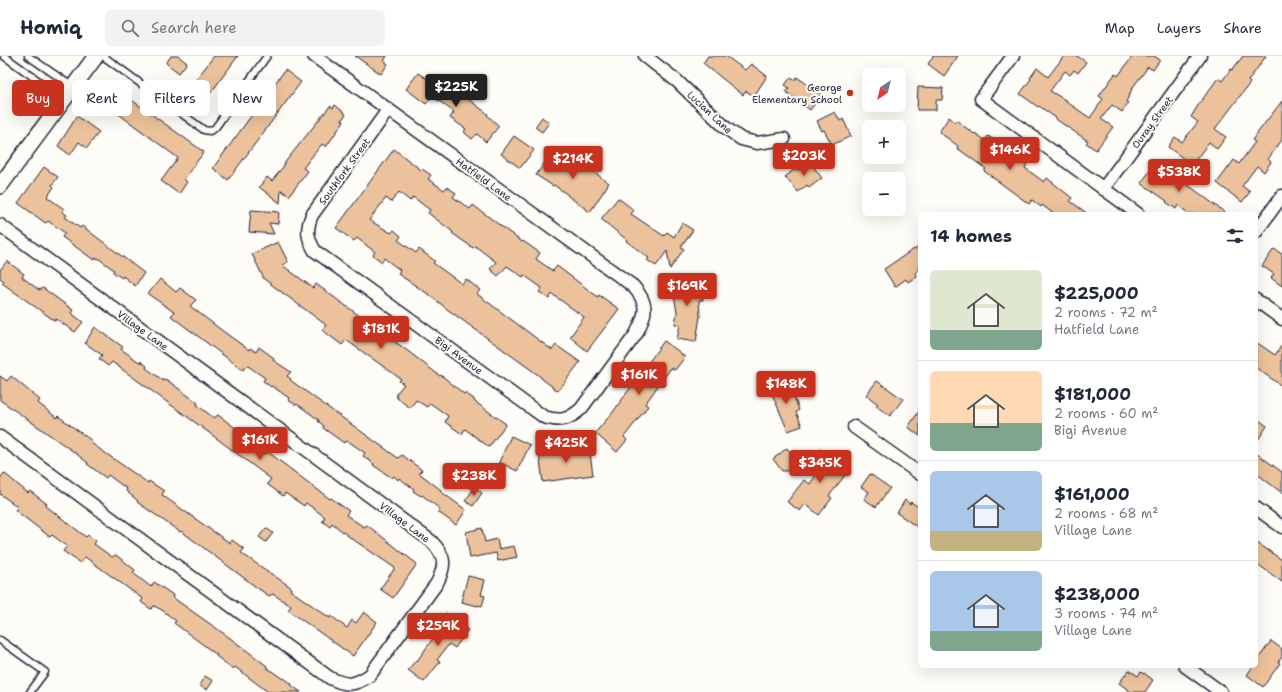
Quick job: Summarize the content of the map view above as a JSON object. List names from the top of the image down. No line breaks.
{"streets":{"street":["Lucian Lane","Ouray Street","Southfork Street","Hatfield Lane","Village Lane","Bigi Avenue"]},"crossings":[["Southfork Street","Hatfield Lane"],["Southfork Street","Bigi Avenue"],["Hatfield Lane","Bigi Avenue"]],"places":["George Elementary School"],"north":"bottom left","page":{"header":"Homiq","search":"Search here","nav":["Map","Layers","Share"],"map_buttons":["+","−"],"price":["$225K","$146K","$203K","$214K","$538K","$169K","$181K","$161K","$148K","$161K","$425K","$345K","$238K","$259K"],"chip":["Buy","Rent","Filters","New"],"heading":"14 homes","list":[{"name":"$225,000","note":"2 rooms · 72 m² · Hatfield Lane"},{"name":"$181,000","note":"2 rooms · 60 m² · Bigi Avenue"},{"name":"$161,000","note":"2 rooms · 68 m² · Village Lane"},{"name":"$238,000","note":"3 rooms · 74 m² · Village Lane"}]}}
